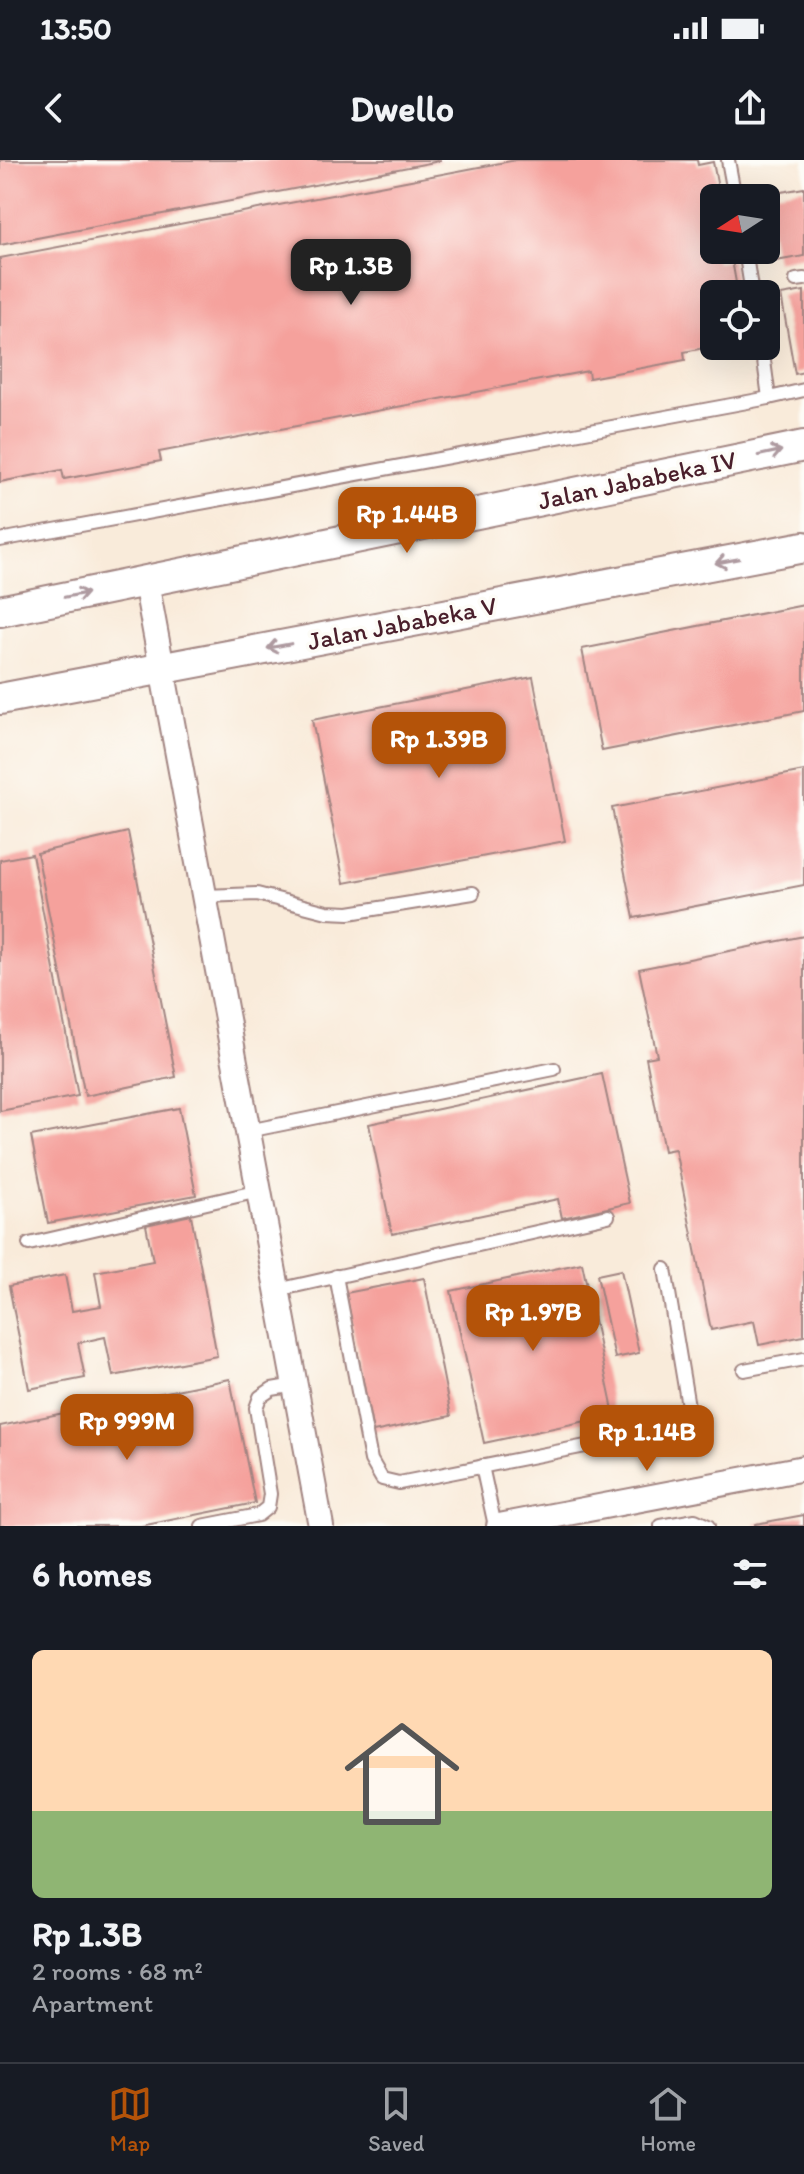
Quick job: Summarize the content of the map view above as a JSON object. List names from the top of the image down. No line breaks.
{"streets":{"street":["Jalan Jababeka IV","Jalan Jababeka V"]},"one_way":["Jalan Jababeka IV","Jalan Jababeka V"],"north":"left","page":{"status":"13:50","header":"Dwello","price":["Rp 1.3B","Rp 1.44B","Rp 1.39B","Rp 1.97B","Rp 999M","Rp 1.14B"],"heading":"6 homes","list":[{"name":"Rp 1.3B","note":"2 rooms · 68 m² · Apartment"}],"tabs":["Map","Saved","Home"]}}
